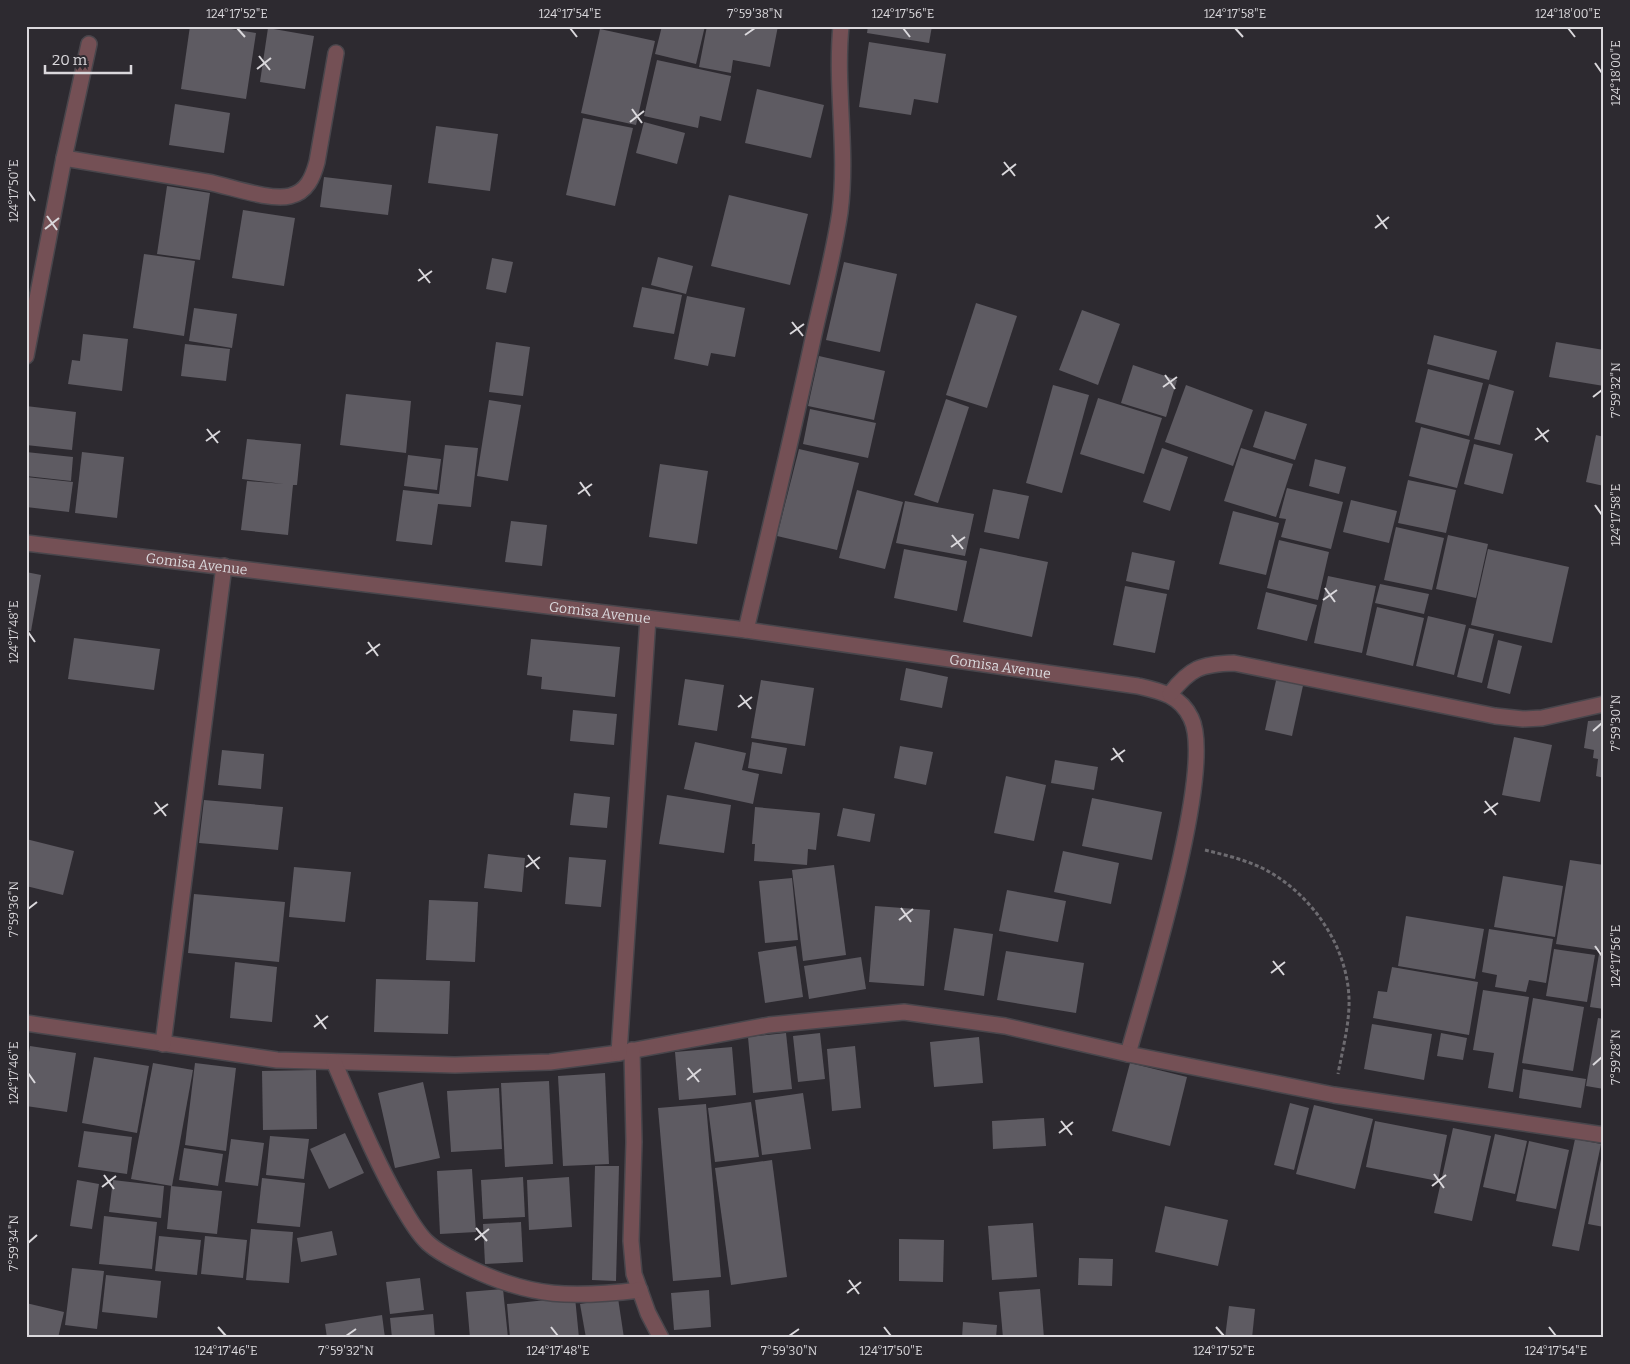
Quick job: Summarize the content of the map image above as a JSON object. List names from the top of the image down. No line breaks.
{"streets":{"street":["Gomisa Avenue"]},"scale_bar":"20 m","coordinates":["124°17'52\"E","124°17'54\"E","7°59'38\"N","124°17'56\"E","124°17'58\"E","124°18'00\"E","124°17'50\"E","7°59'32\"N","124°17'48\"E","7°59'30\"N","7°59'36\"N","7°59'28\"N","124°17'46\"E","7°59'34\"N"]}
